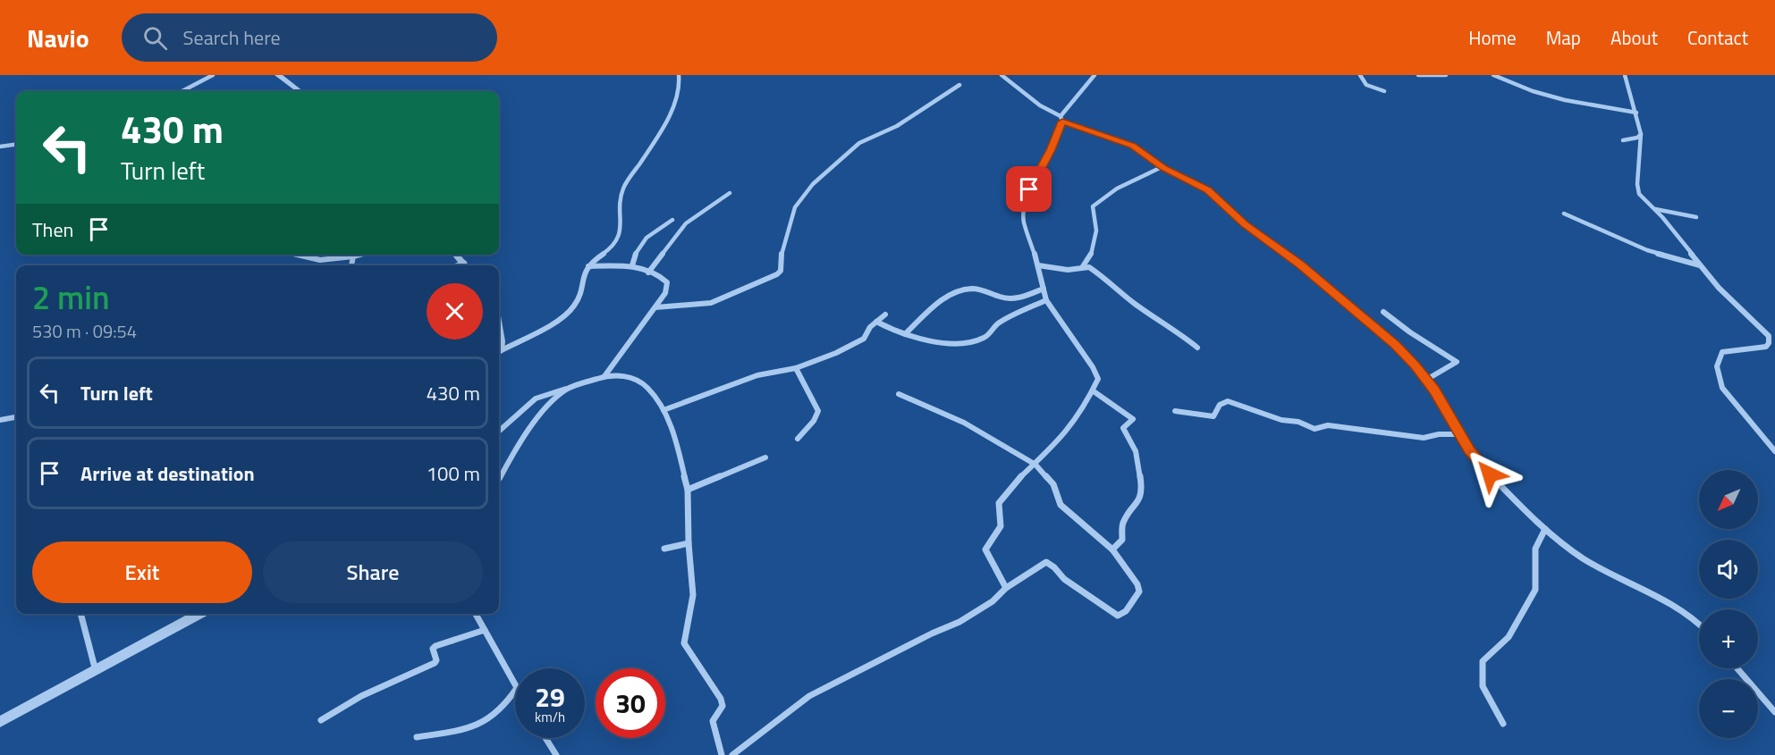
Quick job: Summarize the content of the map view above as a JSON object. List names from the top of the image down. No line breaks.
{"north":"bottom left","page":{"header":"Navio","search":"Search here","nav":["Home","Map","About","Contact"],"turn":["430 m","Turn left"],"then":"Then","heading":["2 min","530 m · 09:54"],"list":[{"name":"Turn left","value":"430 m"},{"name":"Arrive at destination","value":"100 m"}],"map_buttons":["+","−"],"buttons":["Exit","Share"],"speed":"29 km/h","limit":"30"}}
